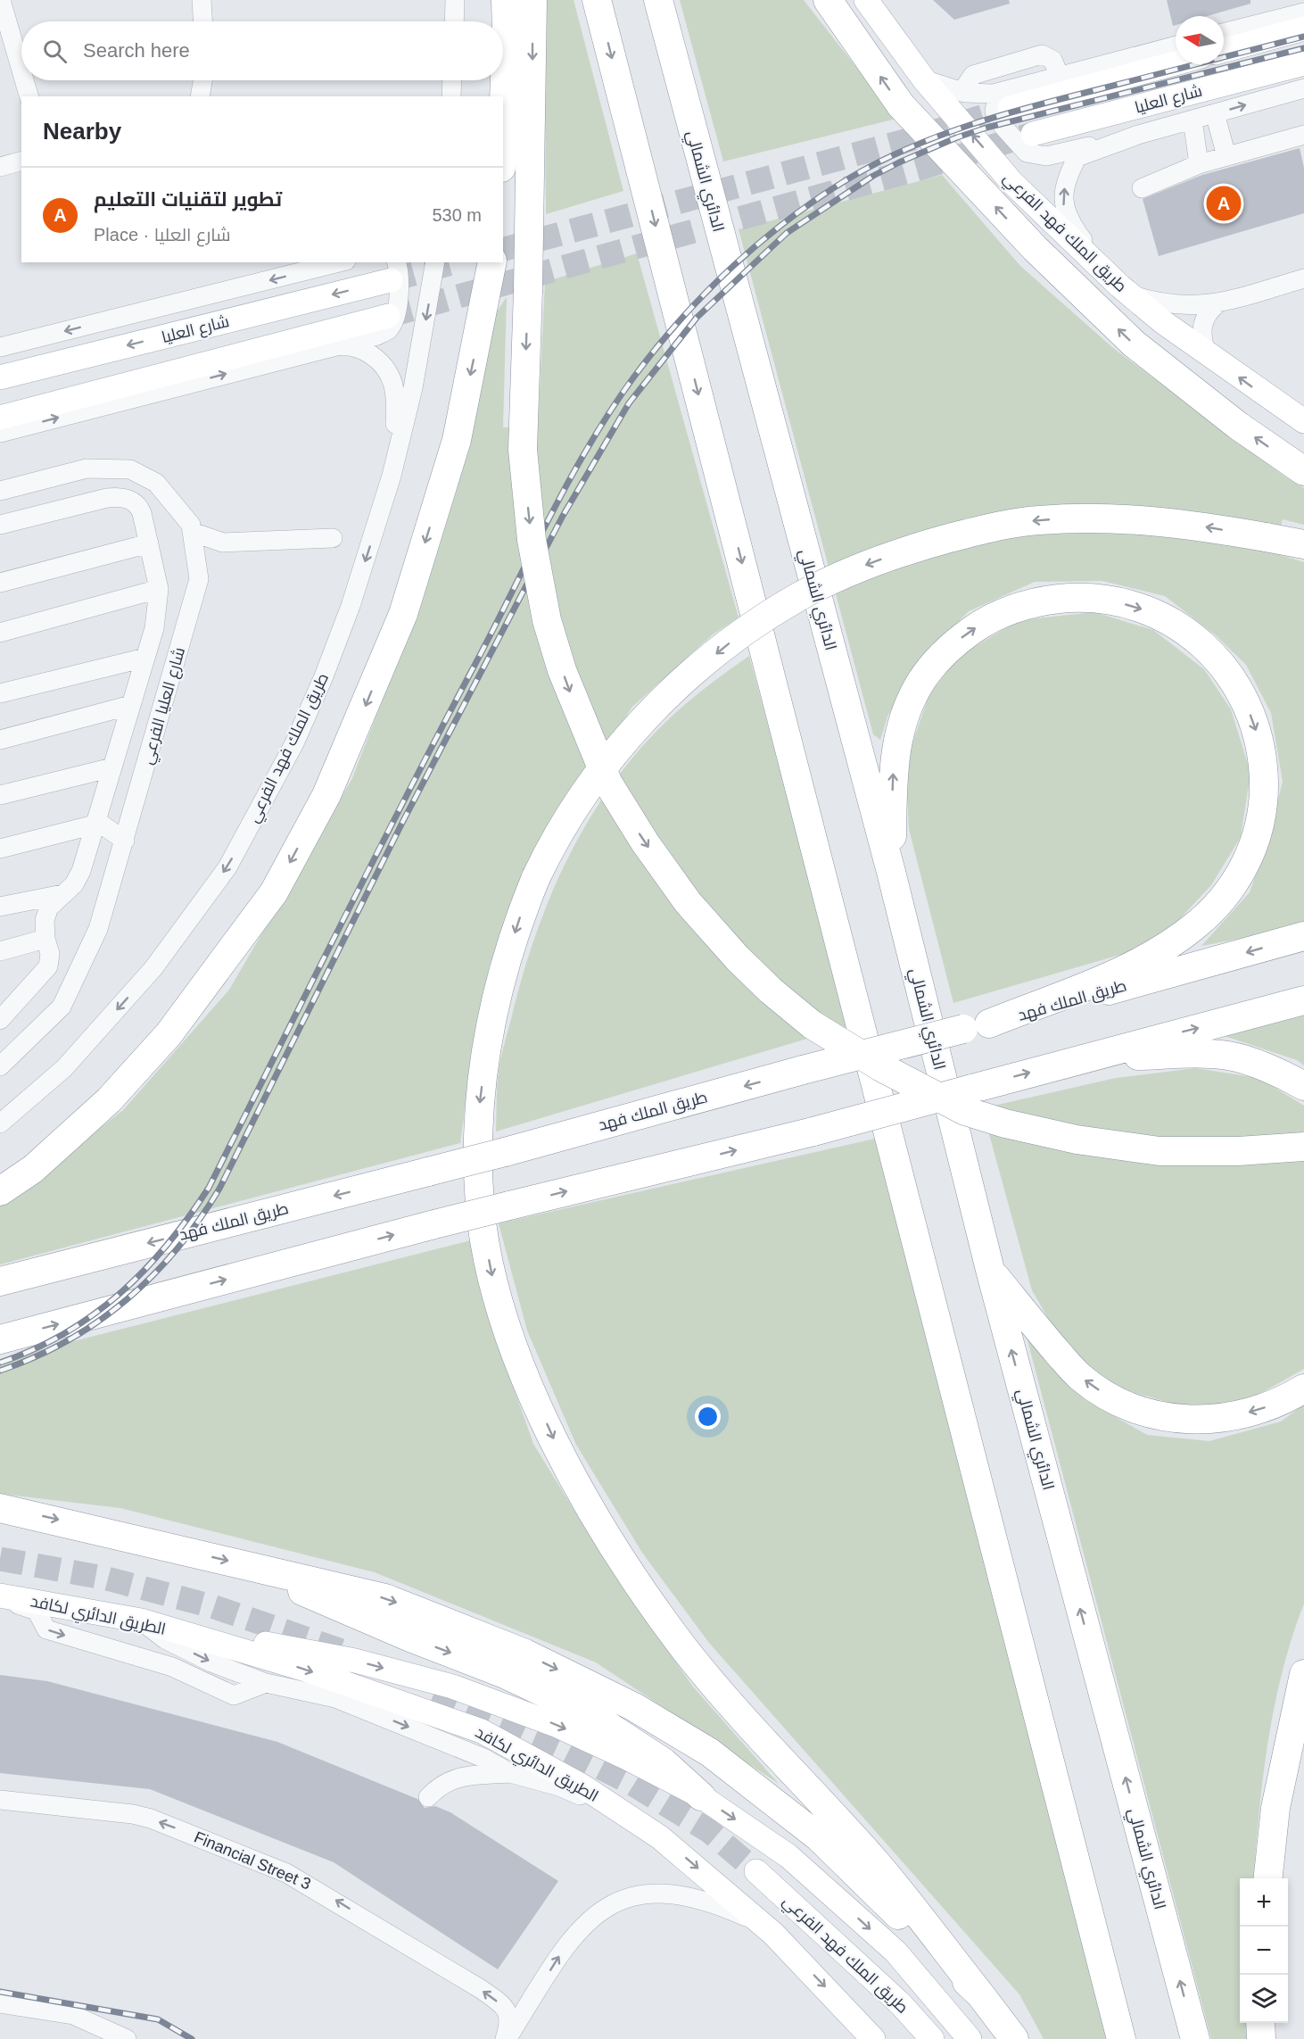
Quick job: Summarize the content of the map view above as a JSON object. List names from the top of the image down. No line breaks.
{"streets":{"highway":["الدائري الشمالي","طريق الملك فهد"],"main road":["شارع العليا","طريق الملك فهد الفرعي","الطريق الدائري لكافد"],"street":["شارع العليا الفرعي","Financial Street 3"]},"north":"left","page":{"search":"Search here","heading":"Nearby","list":[{"mark":"A","name":"تطوير لتقنيات التعليم","note":"Place · شارع العليا","value":"530 m"}],"pins":"A","map_buttons":["+","−"]}}
